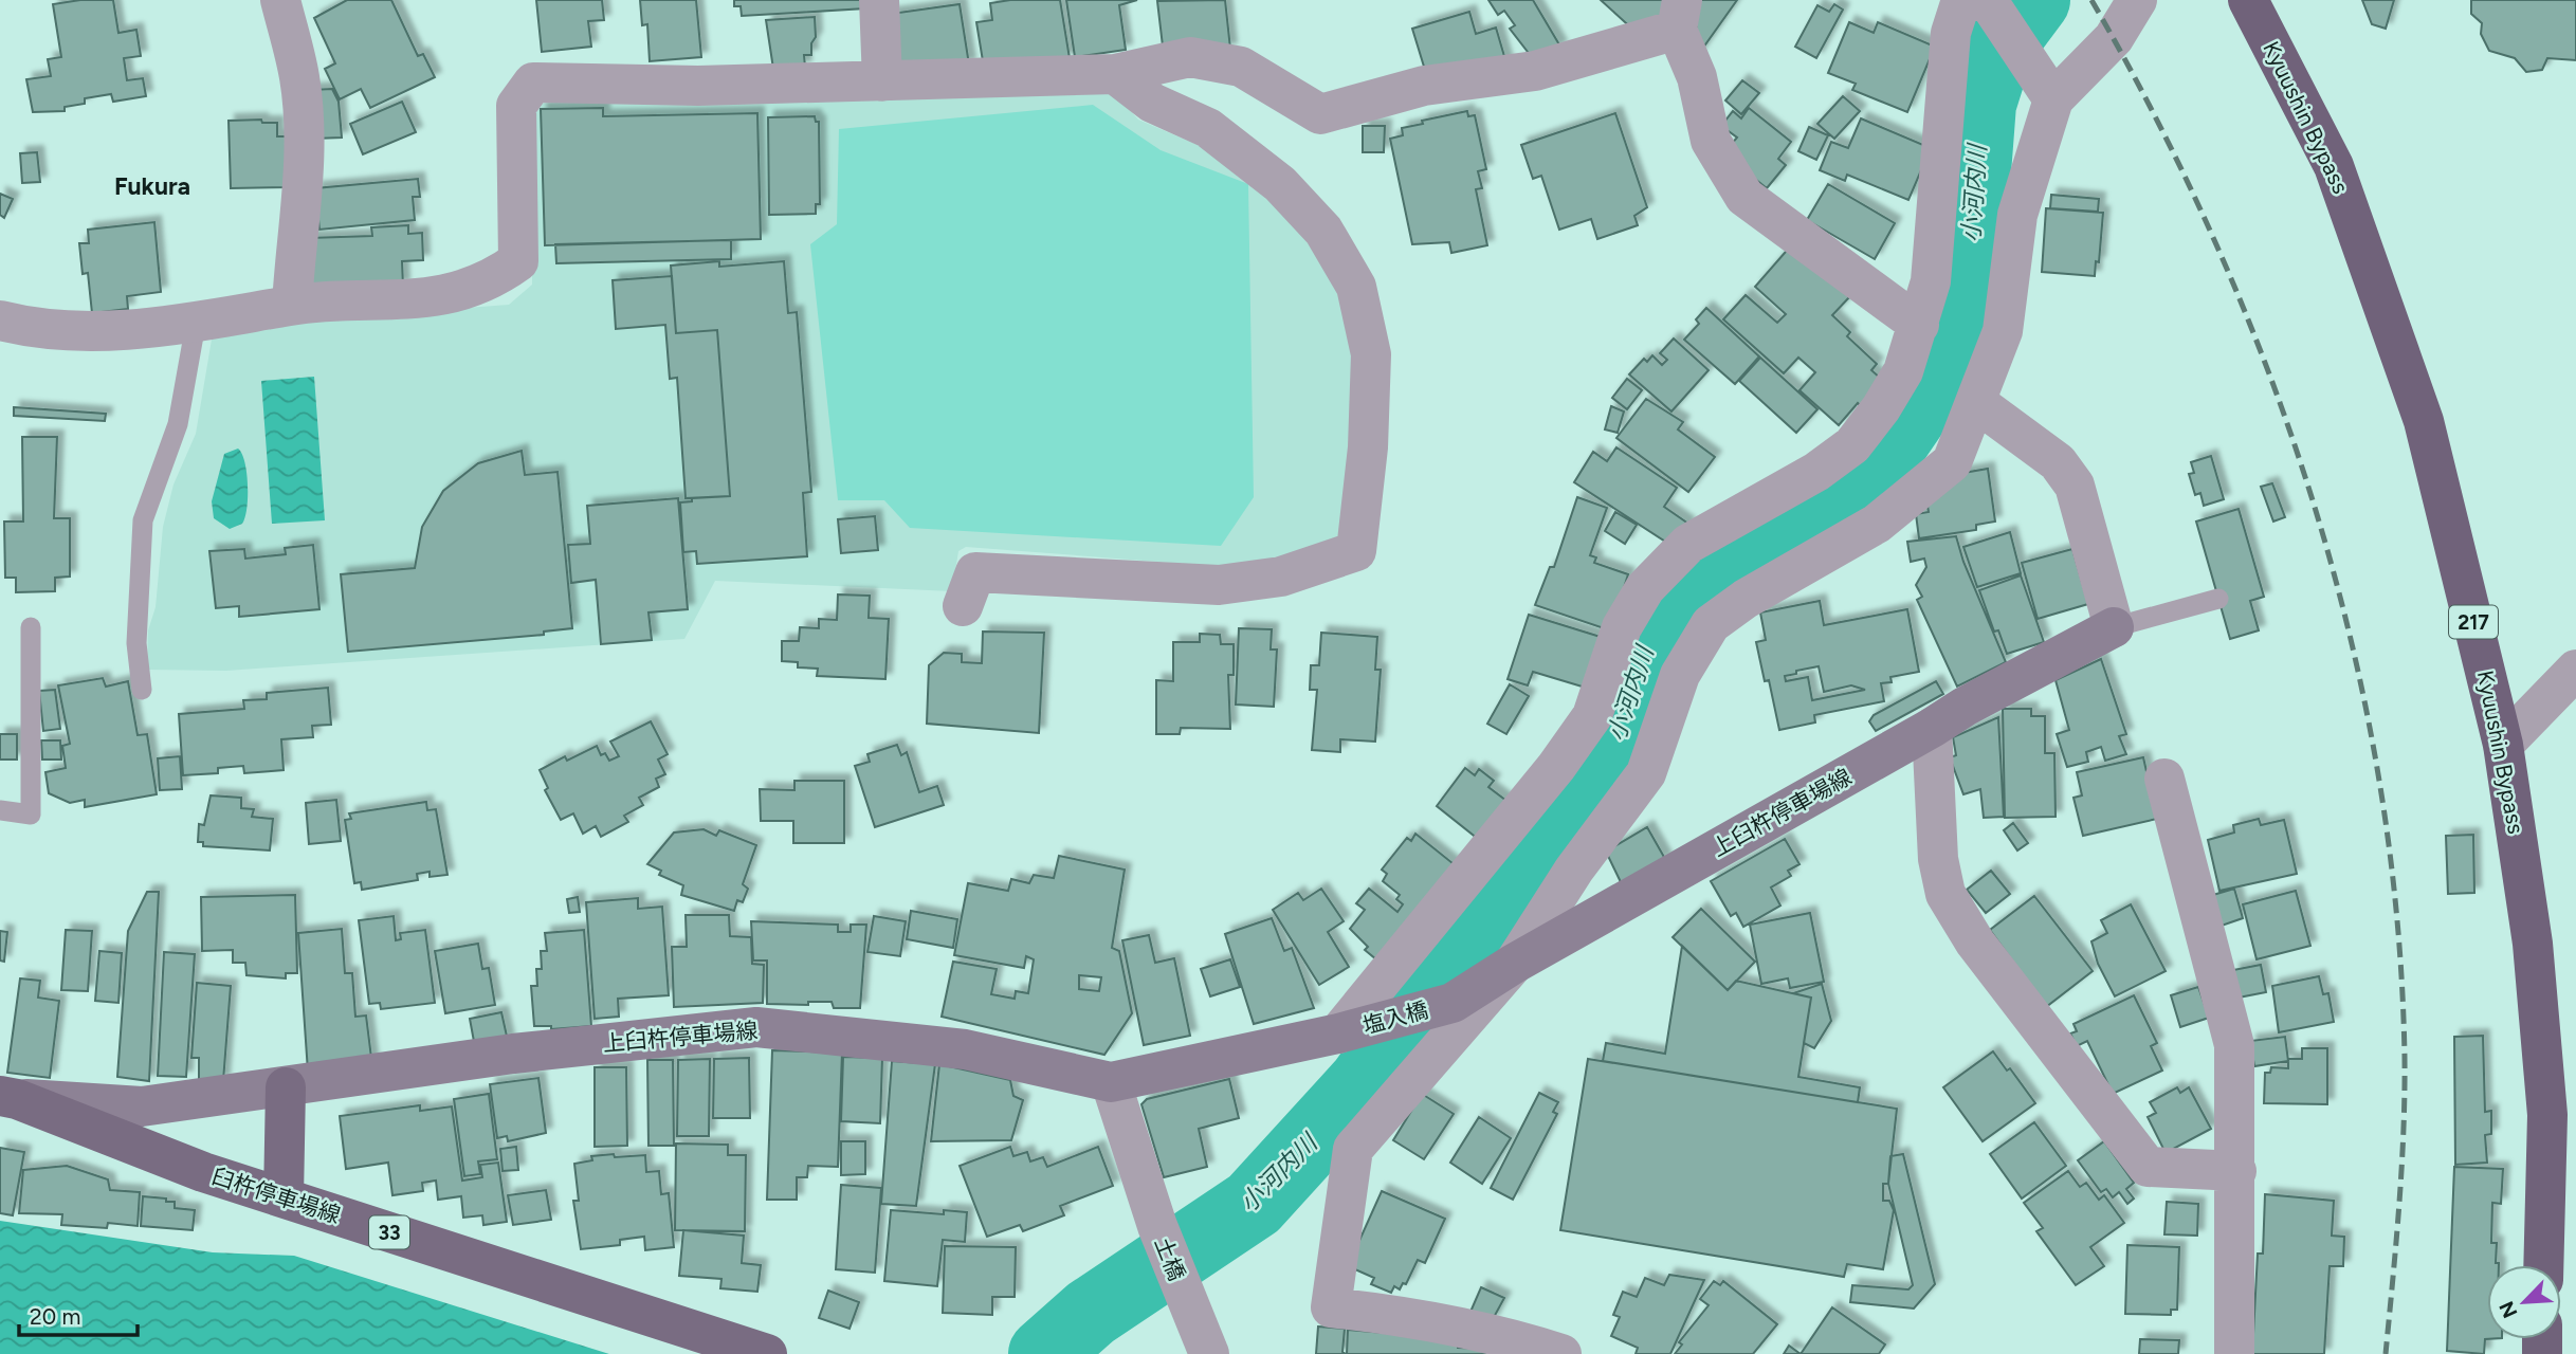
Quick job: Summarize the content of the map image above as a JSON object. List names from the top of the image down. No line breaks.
{"streets":{"highway":["Kyuushin Bypass","217"],"main road":["上臼杵停車場線","塩入橋","臼杵停車場線","33"],"street":["土橋"]},"crossings":[["上臼杵停車場線","塩入橋"],["上臼杵停車場線","臼杵停車場線"],["上臼杵停車場線","土橋"]],"districts":["Fukura"],"water":["小河内川"],"scale_bar":"20 m","north":"bottom left"}
